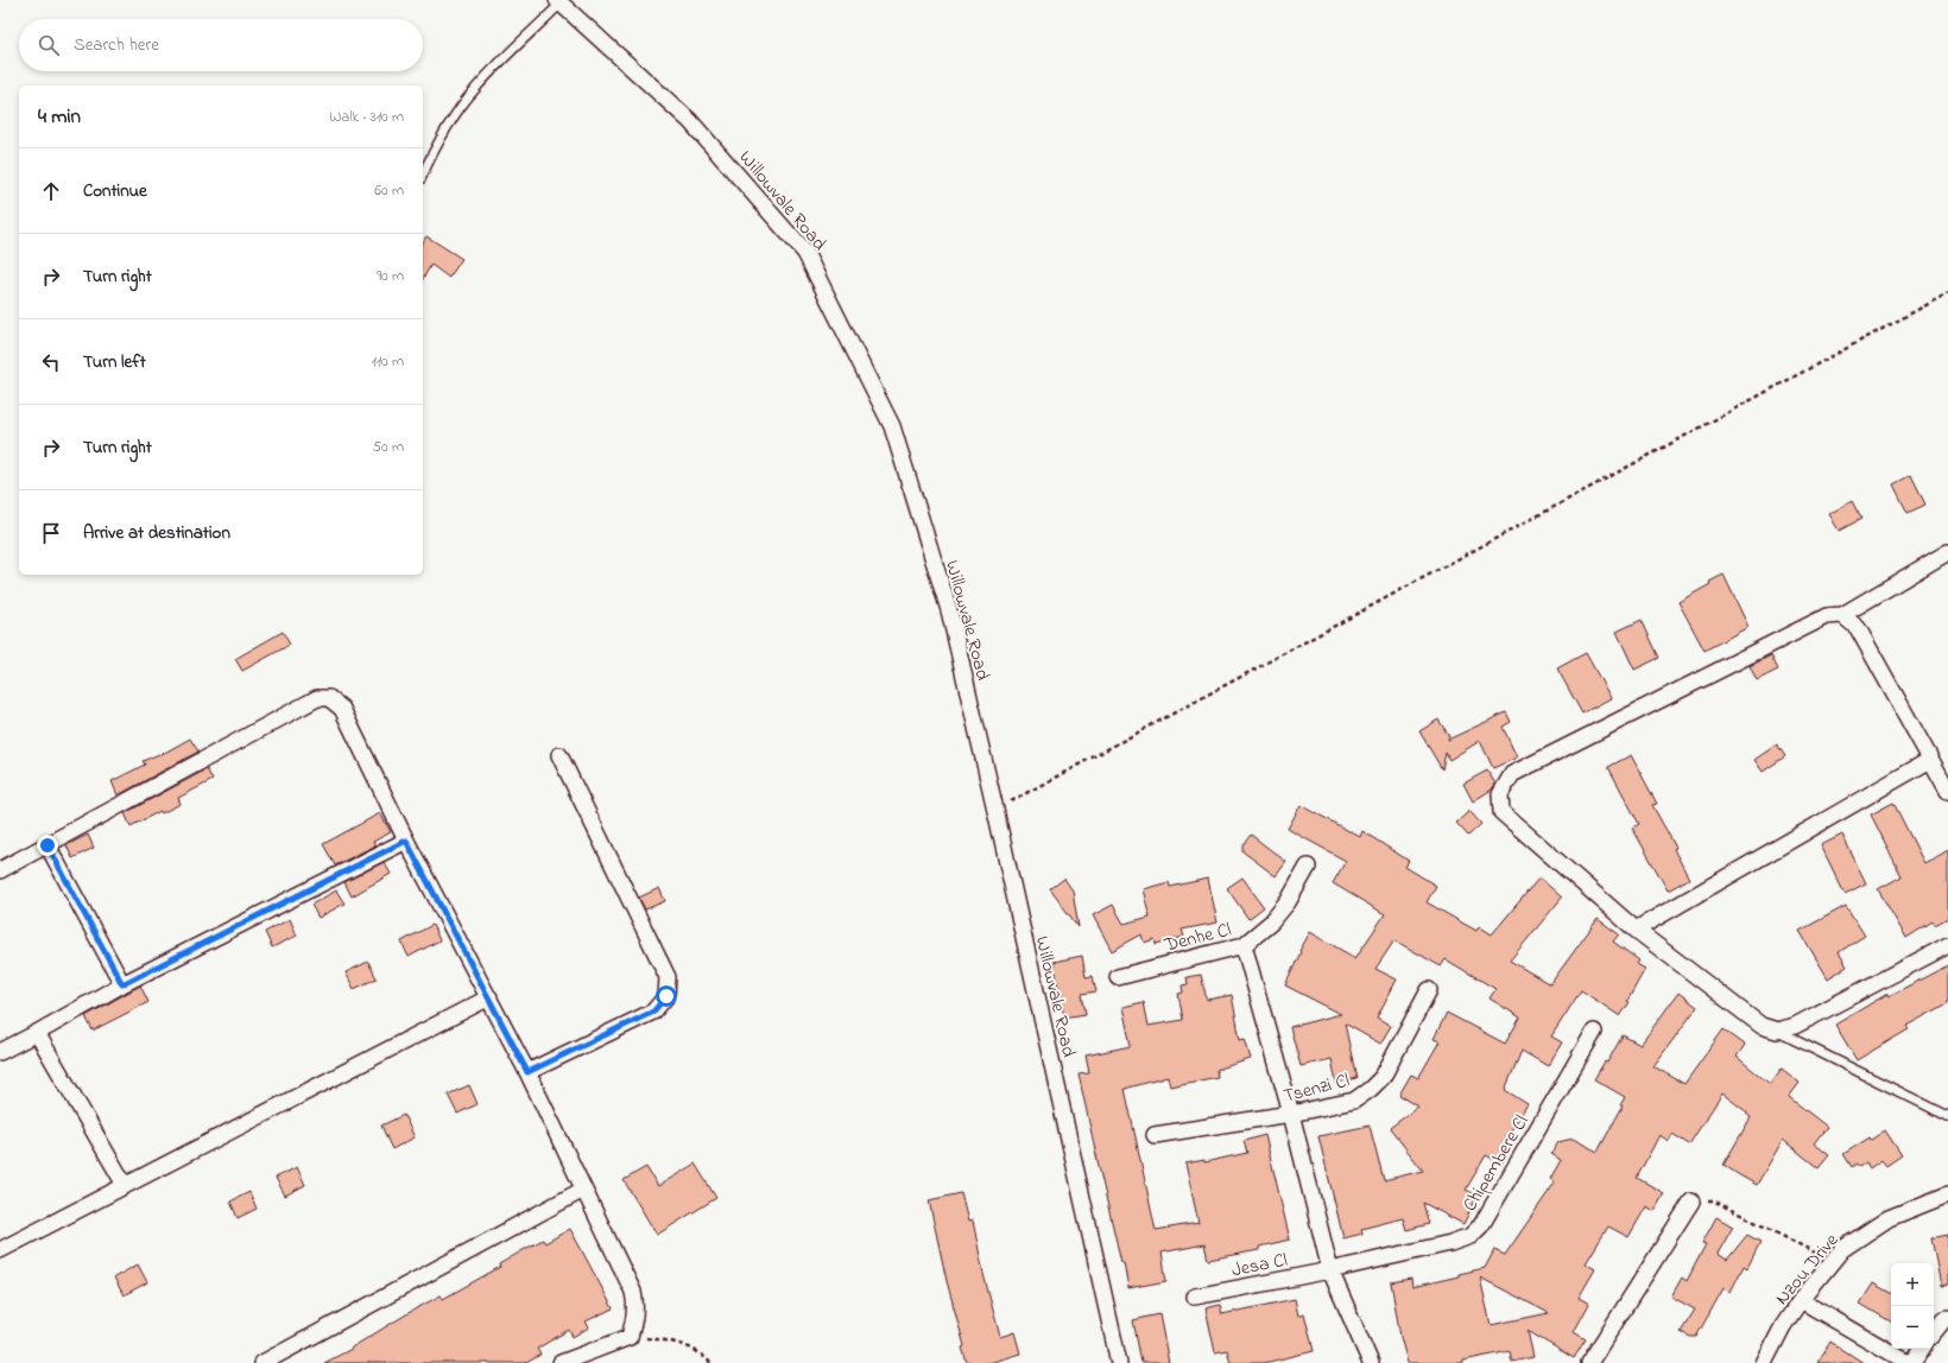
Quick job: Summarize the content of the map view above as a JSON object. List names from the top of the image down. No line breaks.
{"streets":{"street":["Willowvale Road","Denhe Cl","Tsenzi Cl","Chipembere Cl","Jesa Cl","Nzou Drive"]},"crossings":[["Chipembere Cl","Jesa Cl"]],"page":{"search":"Search here","heading":["4 min","Walk · 310 m"],"list":[["Continue","60 m"],["Turn right","90 m"],["Turn left","110 m"],["Turn right","50 m"],"Arrive at destination"],"map_buttons":["+","−"]}}
